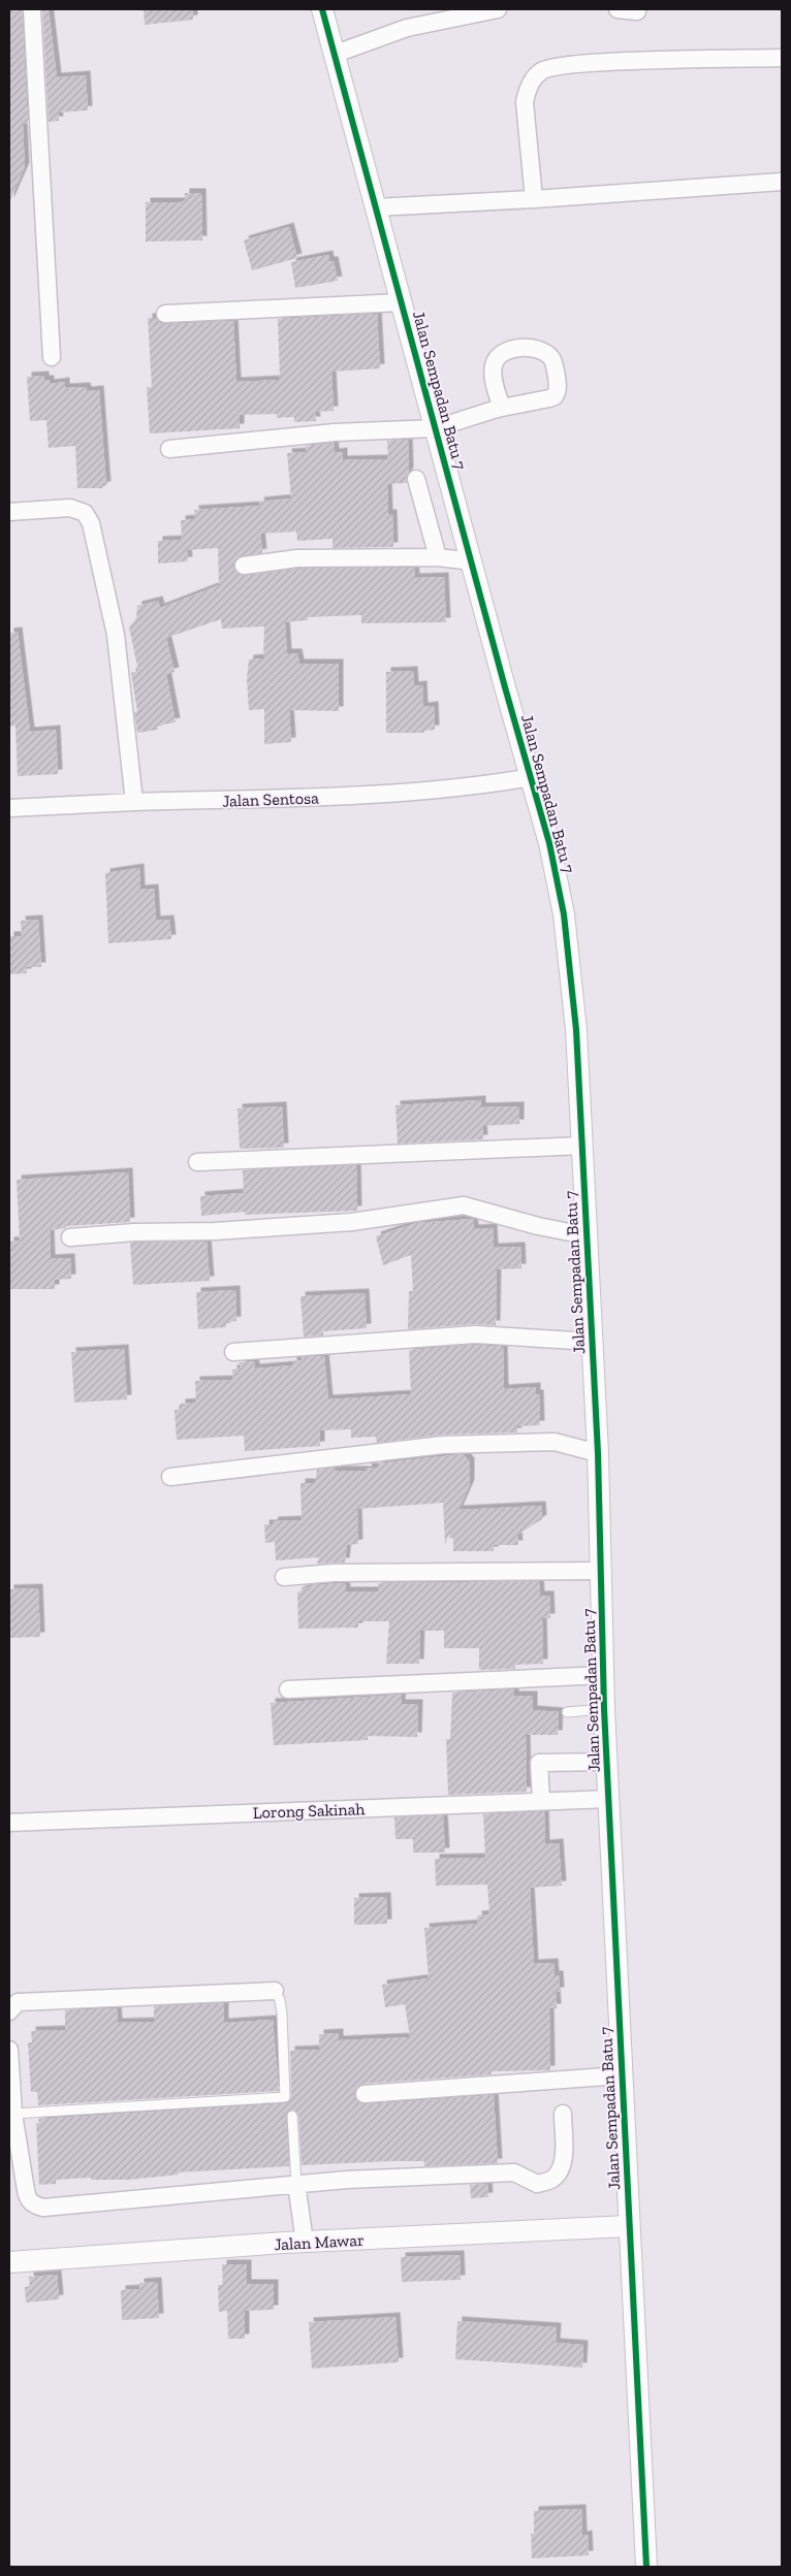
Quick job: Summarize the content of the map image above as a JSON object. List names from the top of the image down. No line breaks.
{"streets":{"street":["Jalan Sempadan Batu 7","Jalan Sentosa","Lorong Sakinah","Jalan Mawar"]},"crossings":[["Jalan Sempadan Batu 7","Jalan Sentosa"],["Jalan Sempadan Batu 7","Lorong Sakinah"],["Jalan Sempadan Batu 7","Jalan Mawar"]]}
